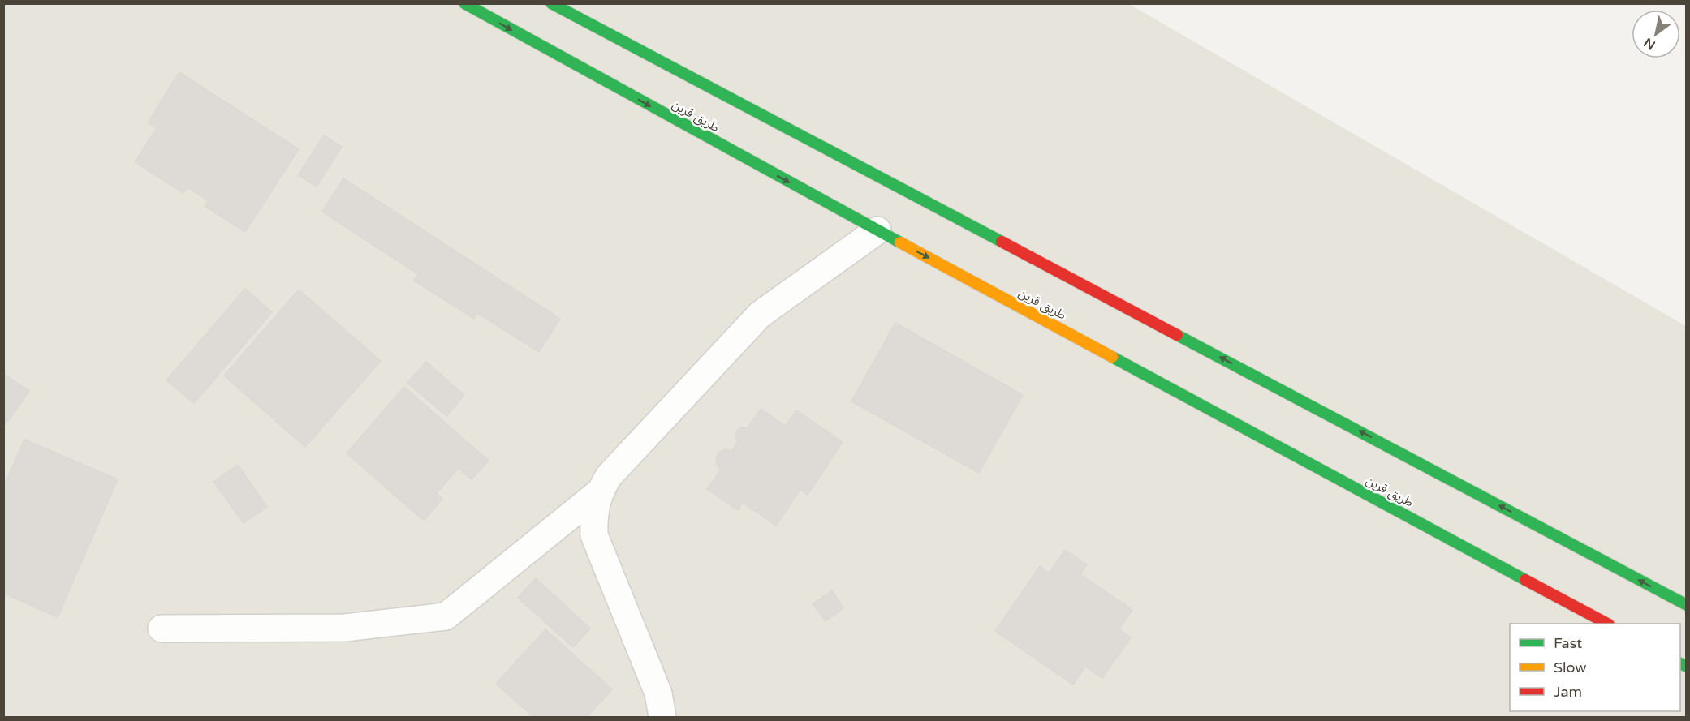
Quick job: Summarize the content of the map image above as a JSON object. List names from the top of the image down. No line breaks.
{"streets":{"street":["طريق قرين"]},"legend":["Fast","Slow","Jam"],"north":"bottom left"}
